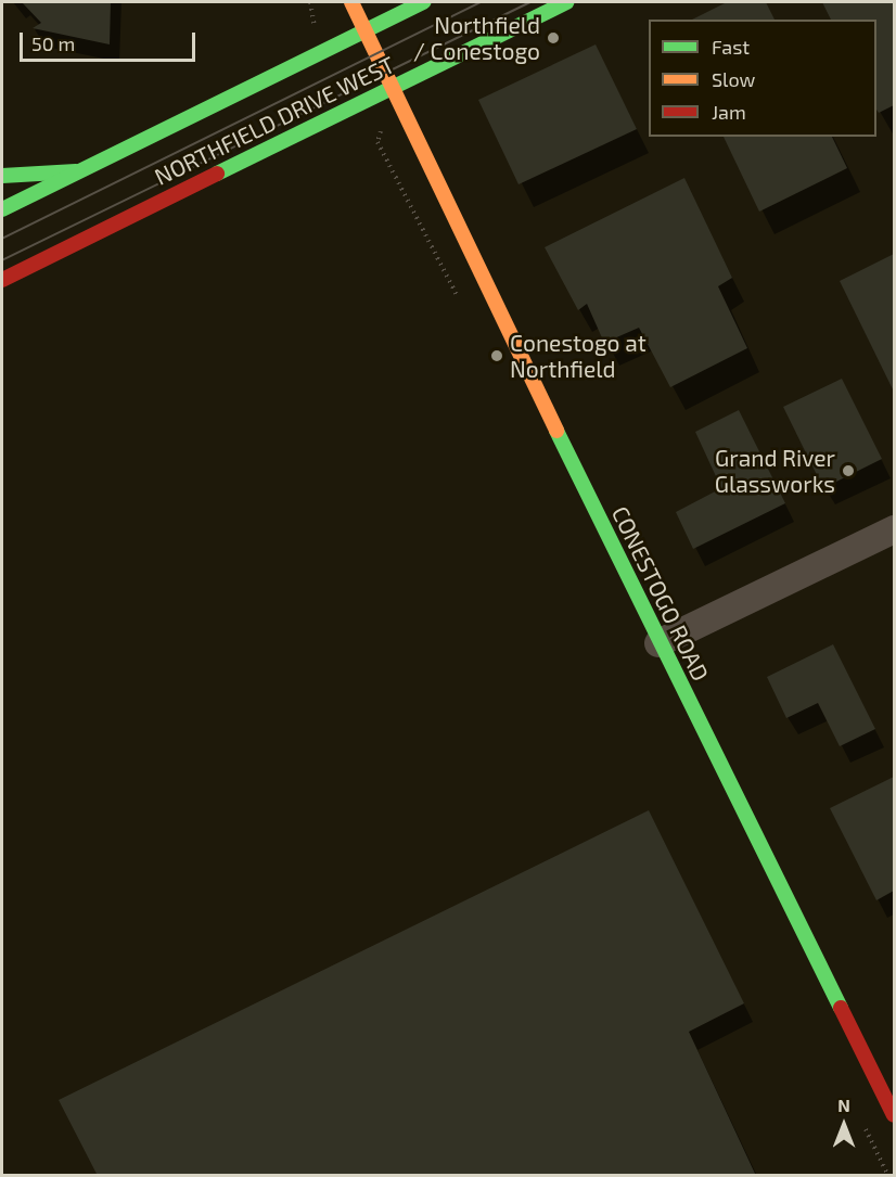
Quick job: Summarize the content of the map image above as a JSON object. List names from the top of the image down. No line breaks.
{"streets":{"main road":["NORTHFIELD DRIVE WEST","CONESTOGO ROAD"]},"crossings":[["NORTHFIELD DRIVE WEST","CONESTOGO ROAD"]],"places":["Northfield / Conestogo","Conestogo at Northfield","Grand River Glassworks"],"legend":["Fast","Slow","Jam"],"scale_bar":"50 m","north":"top"}
